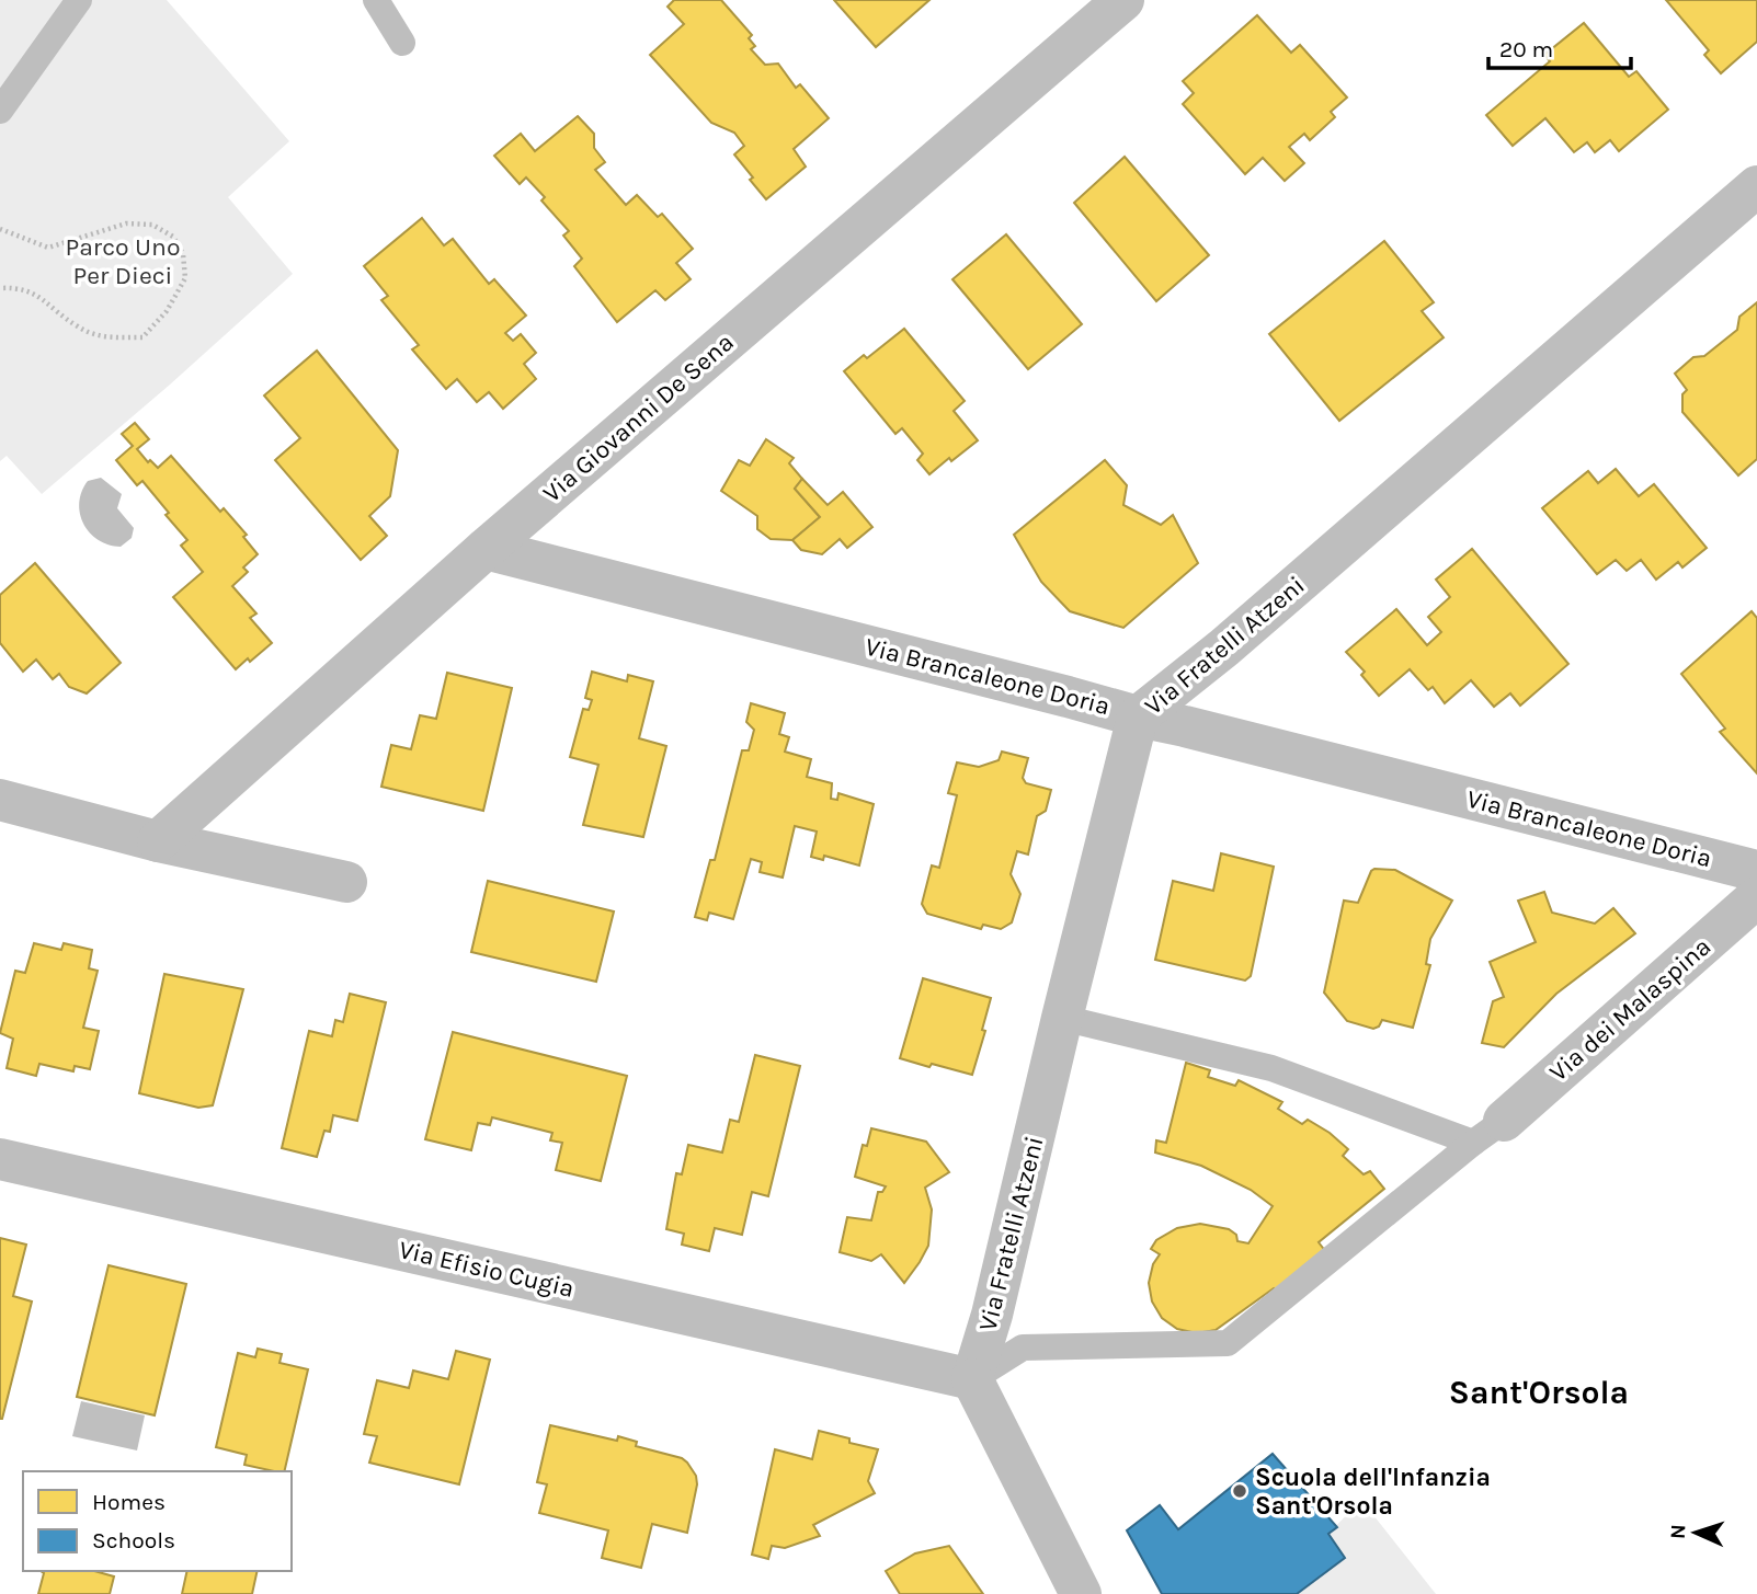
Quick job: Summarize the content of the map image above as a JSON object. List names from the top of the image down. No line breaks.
{"streets":{"street":["Via Giovanni De Sena","Via Fratelli Atzeni","Via Brancaleone Doria","Via dei Malaspina","Via Efisio Cugia"]},"crossings":[["Via Giovanni De Sena","Via Brancaleone Doria"],["Via Fratelli Atzeni","Via Brancaleone Doria"],["Via Fratelli Atzeni","Via Efisio Cugia"]],"districts":["Sant'Orsola"],"parks":["Parco Uno Per Dieci"],"places":["Scuola dell'Infanzia Sant'Orsola"],"legend":["Homes","Schools"],"scale_bar":"20 m","north":"left"}
